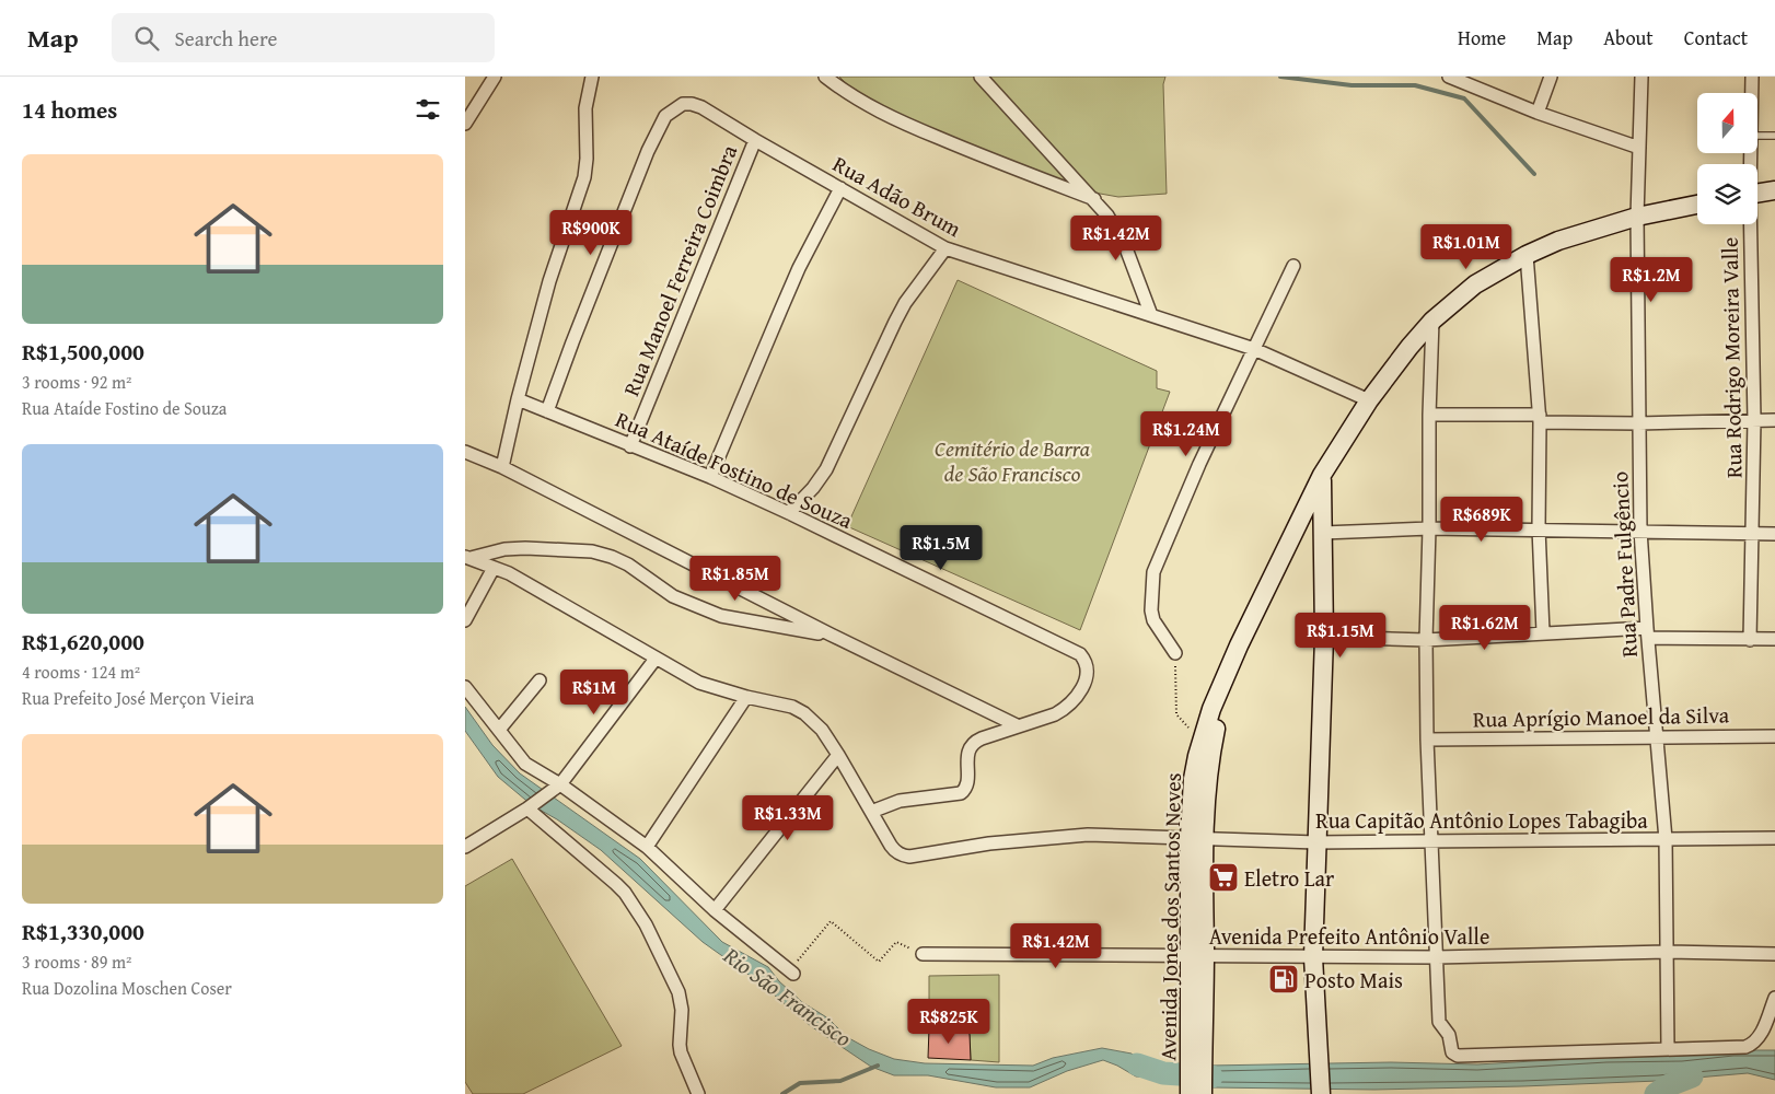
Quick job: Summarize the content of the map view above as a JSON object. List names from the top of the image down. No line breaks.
{"streets":{"main road":["Avenida Jones dos Santos Neves"],"street":["Rua Adão Brum","Rua Manoel Ferreira Coimbra","Rua Rodrigo Moreira Valle","Rua Ataíde Fostino de Souza","Rua Padre Fulgêncio","Rua Aprígio Manoel da Silva","Rua Capitão Antônio Lopes Tabagiba","Avenida Prefeito Antônio Valle"]},"crossings":[["Rua Adão Brum","Rua Manoel Ferreira Coimbra"],["Rua Adão Brum","Rua Ataíde Fostino de Souza"],["Rua Adão Brum","Avenida Jones dos Santos Neves"],["Rua Manoel Ferreira Coimbra","Rua Ataíde Fostino de Souza"],["Rua Padre Fulgêncio","Rua Aprígio Manoel da Silva"],["Rua Padre Fulgêncio","Rua Capitão Antônio Lopes Tabagiba"],["Rua Padre Fulgêncio","Avenida Jones dos Santos Neves"],["Rua Padre Fulgêncio","Avenida Prefeito Antônio Valle"],["Rua Capitão Antônio Lopes Tabagiba","Avenida Jones dos Santos Neves"],["Avenida Jones dos Santos Neves","Avenida Prefeito Antônio Valle"]],"water":["Rio São Francisco"],"parks":["Cemitério de Barra de São Francisco"],"places":{"supermarket":["Eletro Lar"],"fuel station":["Posto Mais"]},"north":"top","page":{"header":"Map","search":"Search here","nav":["Home","Map","About","Contact"],"heading":"14 homes","list":[{"name":"R$1,500,000","note":"3 rooms · 92 m² · Rua Ataíde Fostino de Souza"},{"name":"R$1,620,000","note":"4 rooms · 124 m² · Rua Prefeito José Merçon Vieira"},{"name":"R$1,330,000","note":"3 rooms · 89 m² · Rua Dozolina Moschen Coser"}],"price":["R$900K","R$1.42M","R$1.01M","R$1.2M","R$1.24M","R$689K","R$1.5M","R$1.85M","R$1.62M","R$1.15M","R$1M","R$1.33M","R$1.42M","R$825K"]}}
